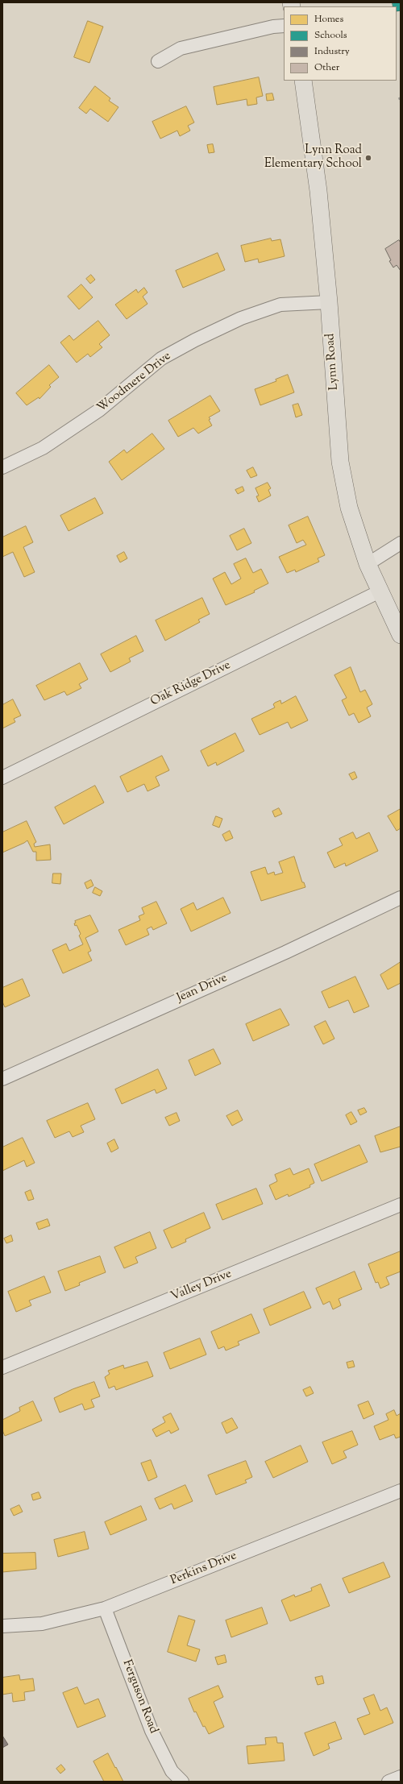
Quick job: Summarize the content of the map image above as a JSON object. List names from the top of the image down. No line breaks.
{"streets":{"main road":["Lynn Road"],"street":["Woodmere Drive","Oak Ridge Drive","Jean Drive","Valley Drive","Perkins Drive","Ferguson Road"]},"crossings":[["Lynn Road","Woodmere Drive"],["Lynn Road","Oak Ridge Drive"],["Perkins Drive","Ferguson Road"]],"places":["Lynn Road Elementary School"],"legend":["Homes","Schools","Industry","Other"]}
